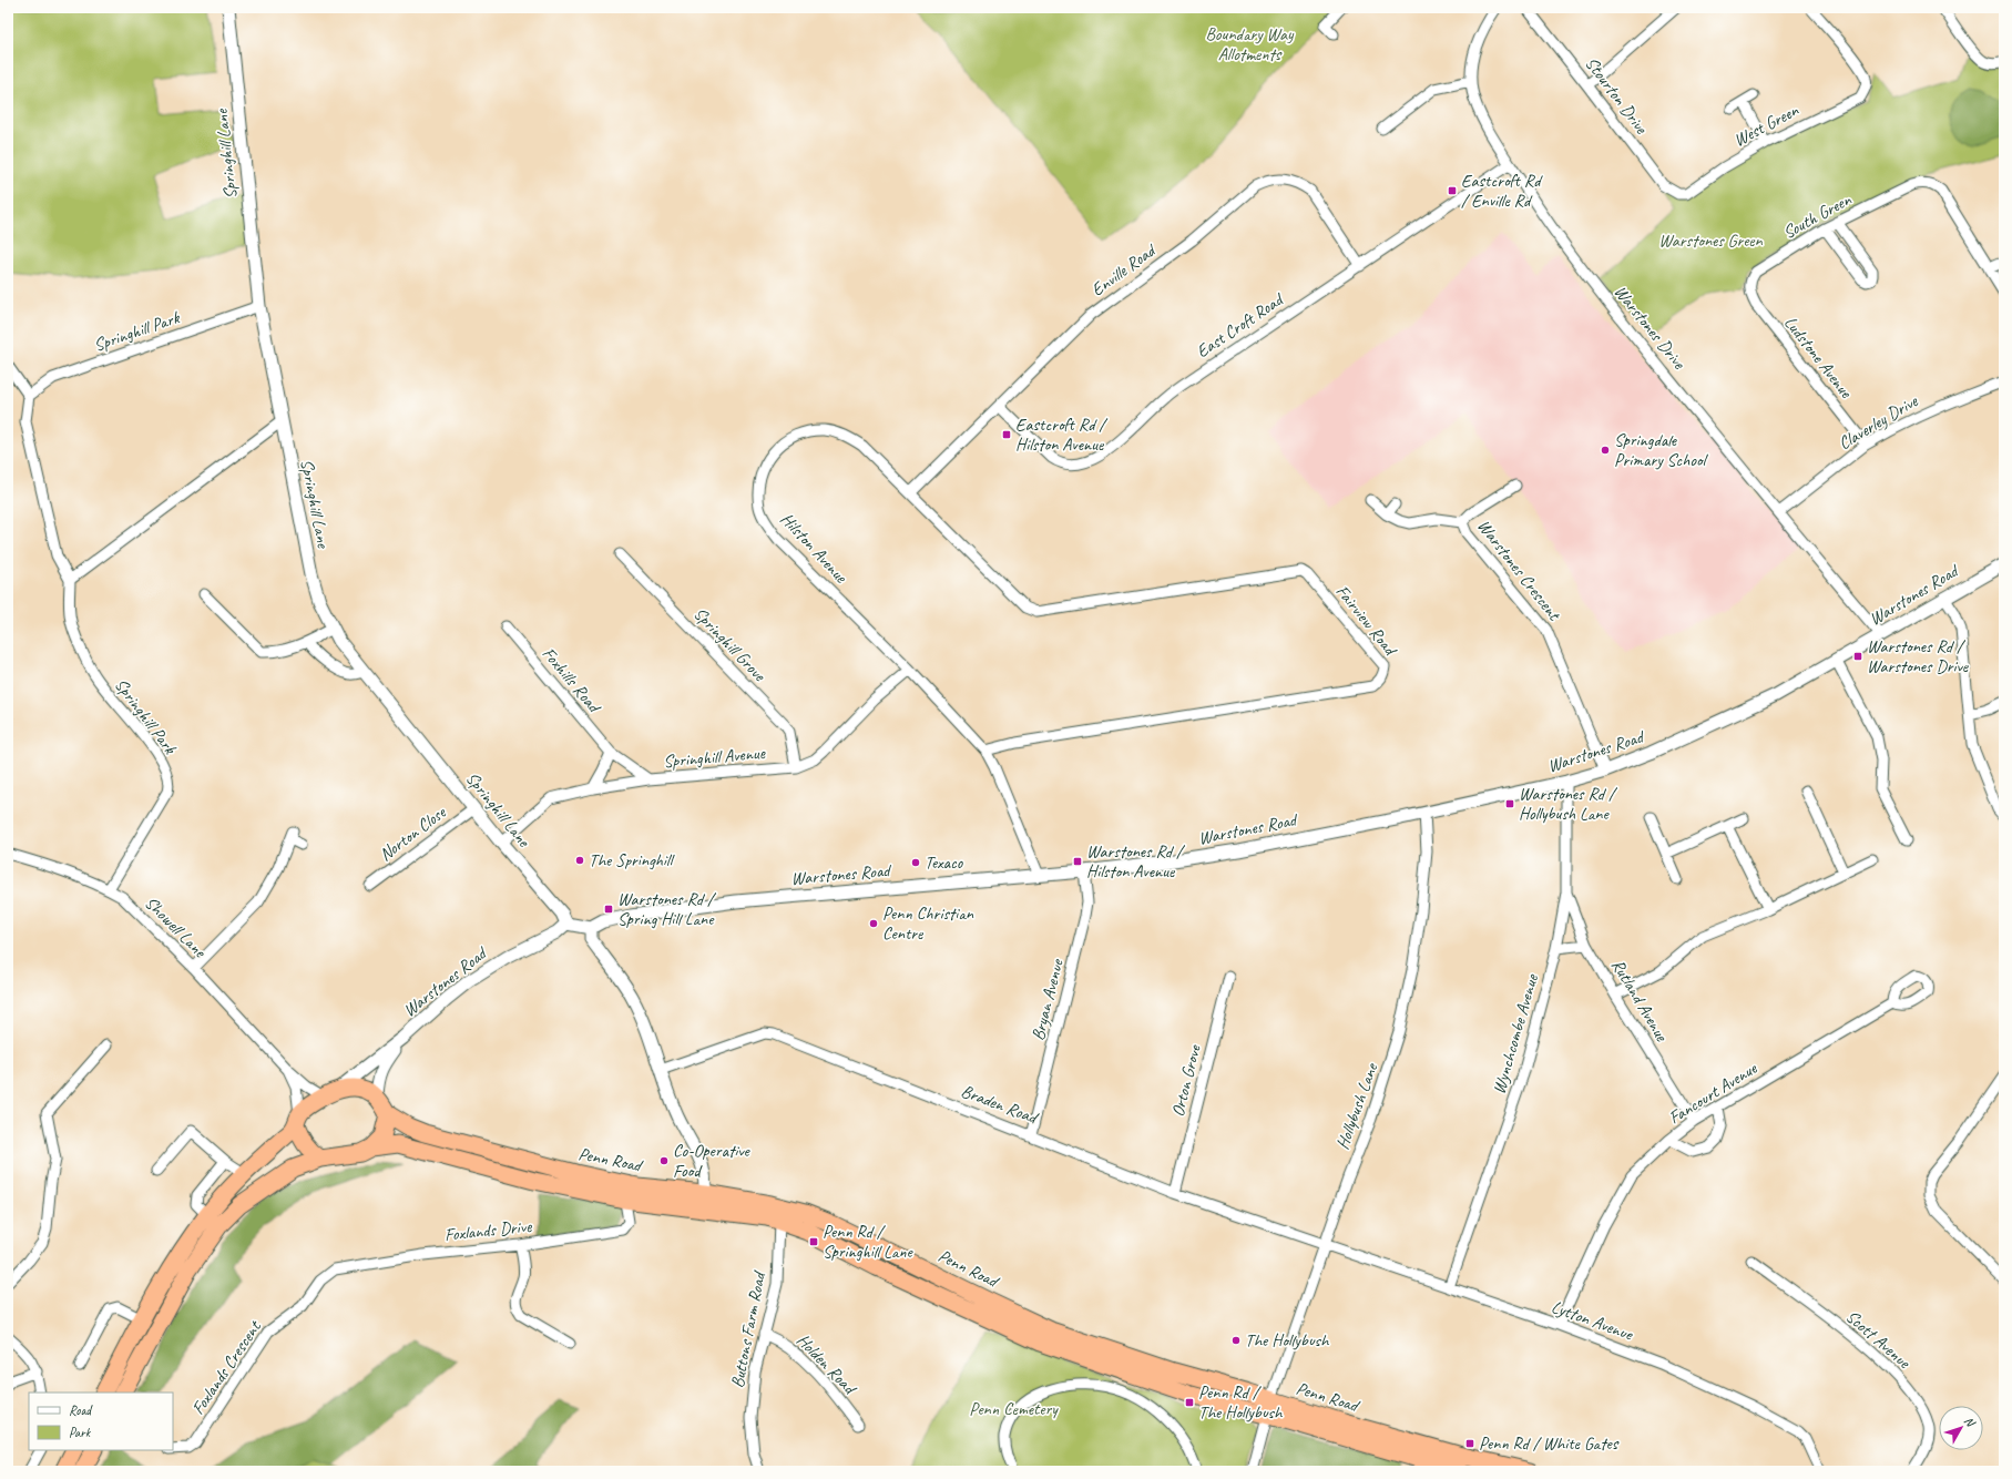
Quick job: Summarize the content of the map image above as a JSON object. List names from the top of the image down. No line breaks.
{"streets":{"highway":["Penn Road"],"street":["Stourton Drive","West Green","Springhill Lane","South Green","Enville Road","East Croft Road","Warstones Drive","Springhill Park","Ludstone Avenue","Claverley Drive","Hilston Avenue","Warstones Crescent","Warstones Road","Fairview Road","Springhill Grove","Foxhills Road","Springhill Avenue","Norton Close","Showell Lane","Bryan Avenue","Rutland Avenue","Wynchcombe Avenue","Orton Grove","Fancourt Avenue","Braden Road","Hollybush Lane","Foxlands Drive","Lytton Avenue","Buttons Farm Road","Scott Avenue","Holden Road","Foxlands Crescent"]},"crossings":[["Stourton Drive","West Green"],["Springhill Lane","Springhill Park"],["Springhill Lane","Warstones Road"],["Springhill Lane","Springhill Avenue"],["Springhill Lane","Norton Close"],["South Green","Ludstone Avenue"],["Enville Road","East Croft Road"],["Enville Road","Hilston Avenue"],["East Croft Road","Warstones Drive"],["Warstones Drive","Claverley Drive"],["Warstones Drive","Warstones Road"],["Springhill Park","Showell Lane"],["Ludstone Avenue","Claverley Drive"],["Hilston Avenue","Warstones Road"],["Hilston Avenue","Fairview Road"],["Hilston Avenue","Springhill Avenue"],["Warstones Crescent","Warstones Road"],["Warstones Road","Showell Lane"],["Warstones Road","Bryan Avenue"],["Warstones Road","Wynchcombe Avenue"],["Warstones Road","Hollybush Lane"],["Warstones Road","Penn Road"],["Springhill Grove","Springhill Avenue"],["Foxhills Road","Springhill Avenue"],["Showell Lane","Penn Road"],["Bryan Avenue","Braden Road"],["Rutland Avenue","Wynchcombe Avenue"],["Rutland Avenue","Fancourt Avenue"],["Wynchcombe Avenue","Lytton Avenue"],["Orton Grove","Braden Road"],["Fancourt Avenue","Lytton Avenue"],["Braden Road","Hollybush Lane"],["Braden Road","Lytton Avenue"],["Hollybush Lane","Penn Road"],["Hollybush Lane","Lytton Avenue"],["Penn Road","Foxlands Drive"],["Penn Road","Buttons Farm Road"],["Foxlands Drive","Foxlands Crescent"],["Buttons Farm Road","Holden Road"]],"parks":["Boundary Way Allotments","Warstones Green","Penn Cemetery"],"places":{"transit":["Eastcroft Rd / Enville Rd","Eastcroft Rd / Hilston Avenue","Warstones Rd / Warstones Drive","Warstones Rd / Hollybush Lane","Warstones Rd / Hilston Avenue","Warstones Rd / Spring Hill Lane","Penn Rd / Springhill Lane","Penn Rd / The Hollybush","Penn Rd / White Gates"],"other":["Springdale Primary School","The Springhill","Texaco","Penn Christian Centre","Co-Operative Food","The Hollybush"]},"legend":["Road","Park"],"north":"top right"}
